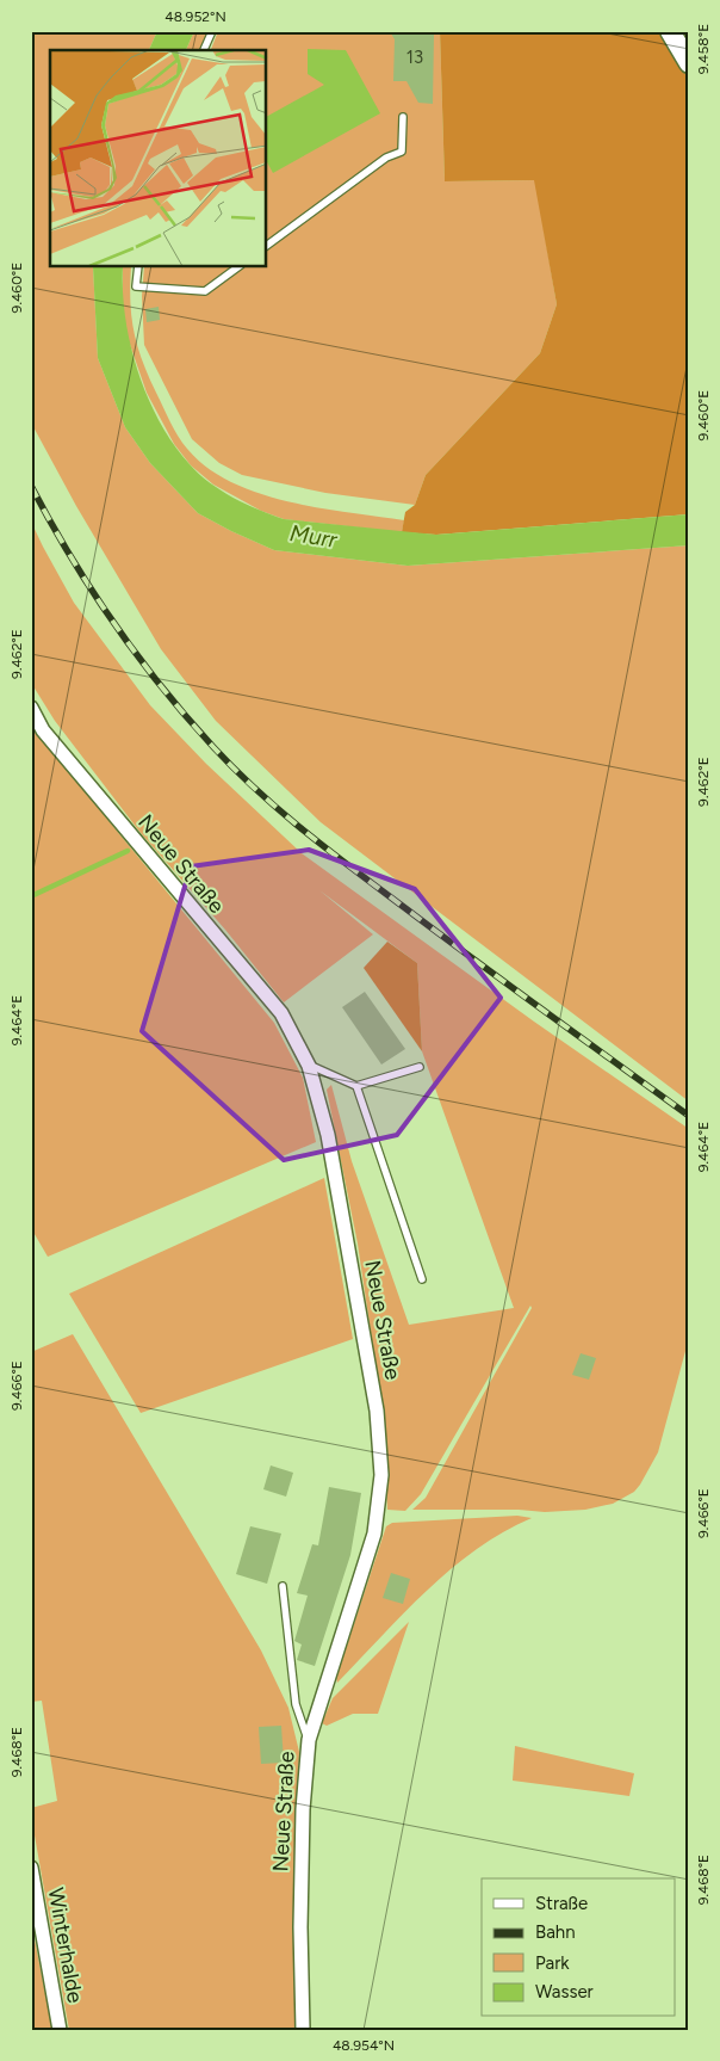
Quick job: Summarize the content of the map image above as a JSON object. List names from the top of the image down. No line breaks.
{"streets":{"street":["Neue Straße","Winterhalde"]},"water":["Murr"],"house_numbers":["13"],"legend":["Straße","Bahn","Park","Wasser"],"coordinates":["48.952°N","9.458°E","9.460°E","9.462°E","9.464°E","9.466°E","9.468°E","48.954°N"]}
